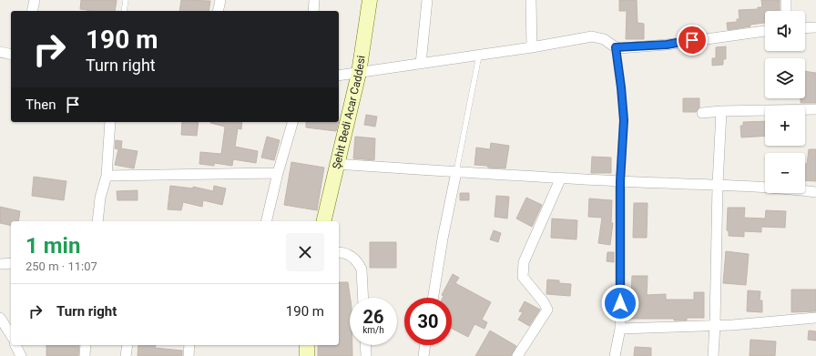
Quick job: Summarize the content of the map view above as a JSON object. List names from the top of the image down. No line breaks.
{"streets":{"street":["Şehit Bedi Acar Caddesi"]},"page":{"map_buttons":["+","−"],"turn":["190 m","Turn right"],"then":"Then","heading":["1 min","250 m · 11:07"],"list":[{"name":"Turn right","value":"190 m"}],"speed":"26 km/h","limit":"30"}}
